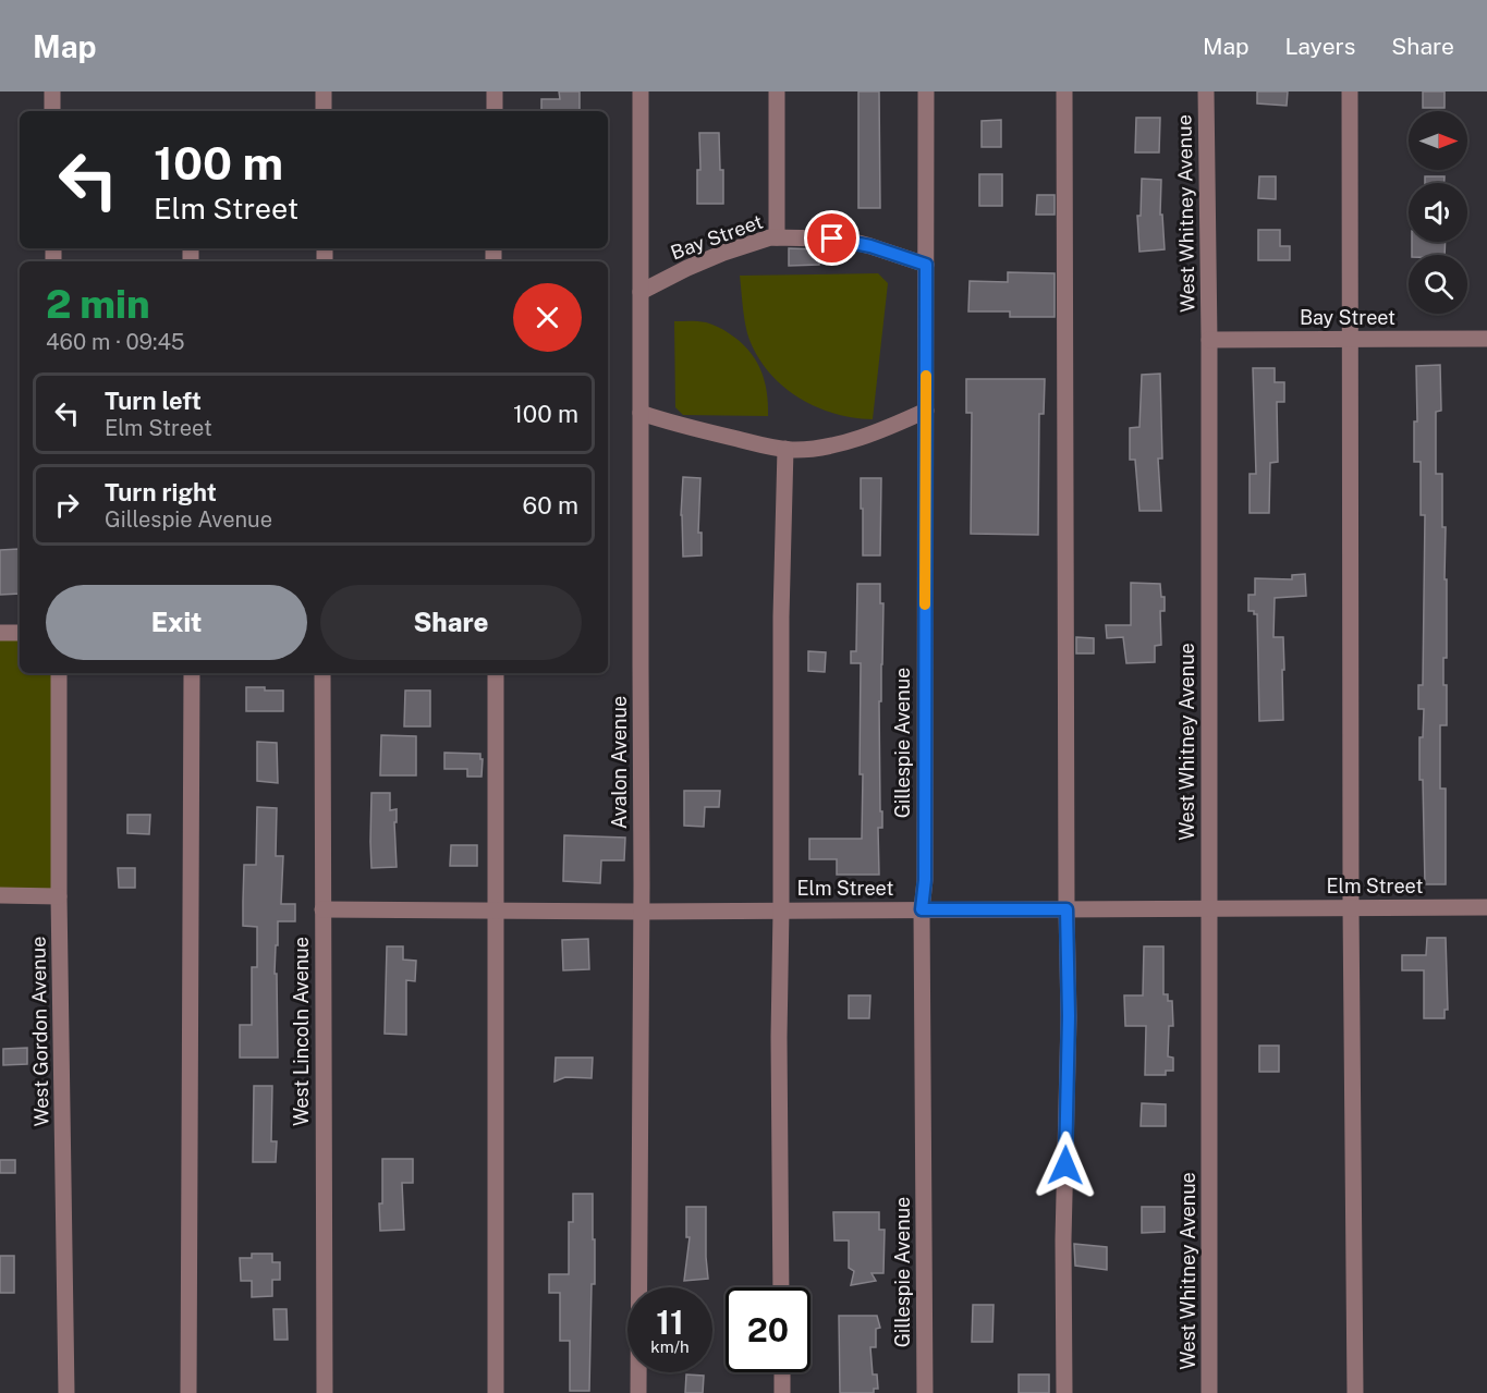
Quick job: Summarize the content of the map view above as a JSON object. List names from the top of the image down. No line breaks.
{"streets":{"street":["West Whitney Avenue","Bay Street","Gillespie Avenue","Avalon Avenue","Elm Street","West Gordon Avenue","West Lincoln Avenue"]},"crossings":[["West Whitney Avenue","Bay Street"],["West Whitney Avenue","Elm Street"],["Bay Street","Gillespie Avenue"],["Bay Street","Avalon Avenue"],["Gillespie Avenue","Elm Street"],["Avalon Avenue","Elm Street"],["Elm Street","West Lincoln Avenue"]],"north":"right","page":{"header":"Map","nav":["Map","Layers","Share"],"turn":["100 m","Elm Street"],"heading":["2 min","460 m · 09:45"],"list":[{"name":"Turn left","note":"Elm Street","value":"100 m"},{"name":"Turn right","note":"Gillespie Avenue","value":"60 m"}],"buttons":["Exit","Share"],"speed":"11 km/h","limit":"20"}}
